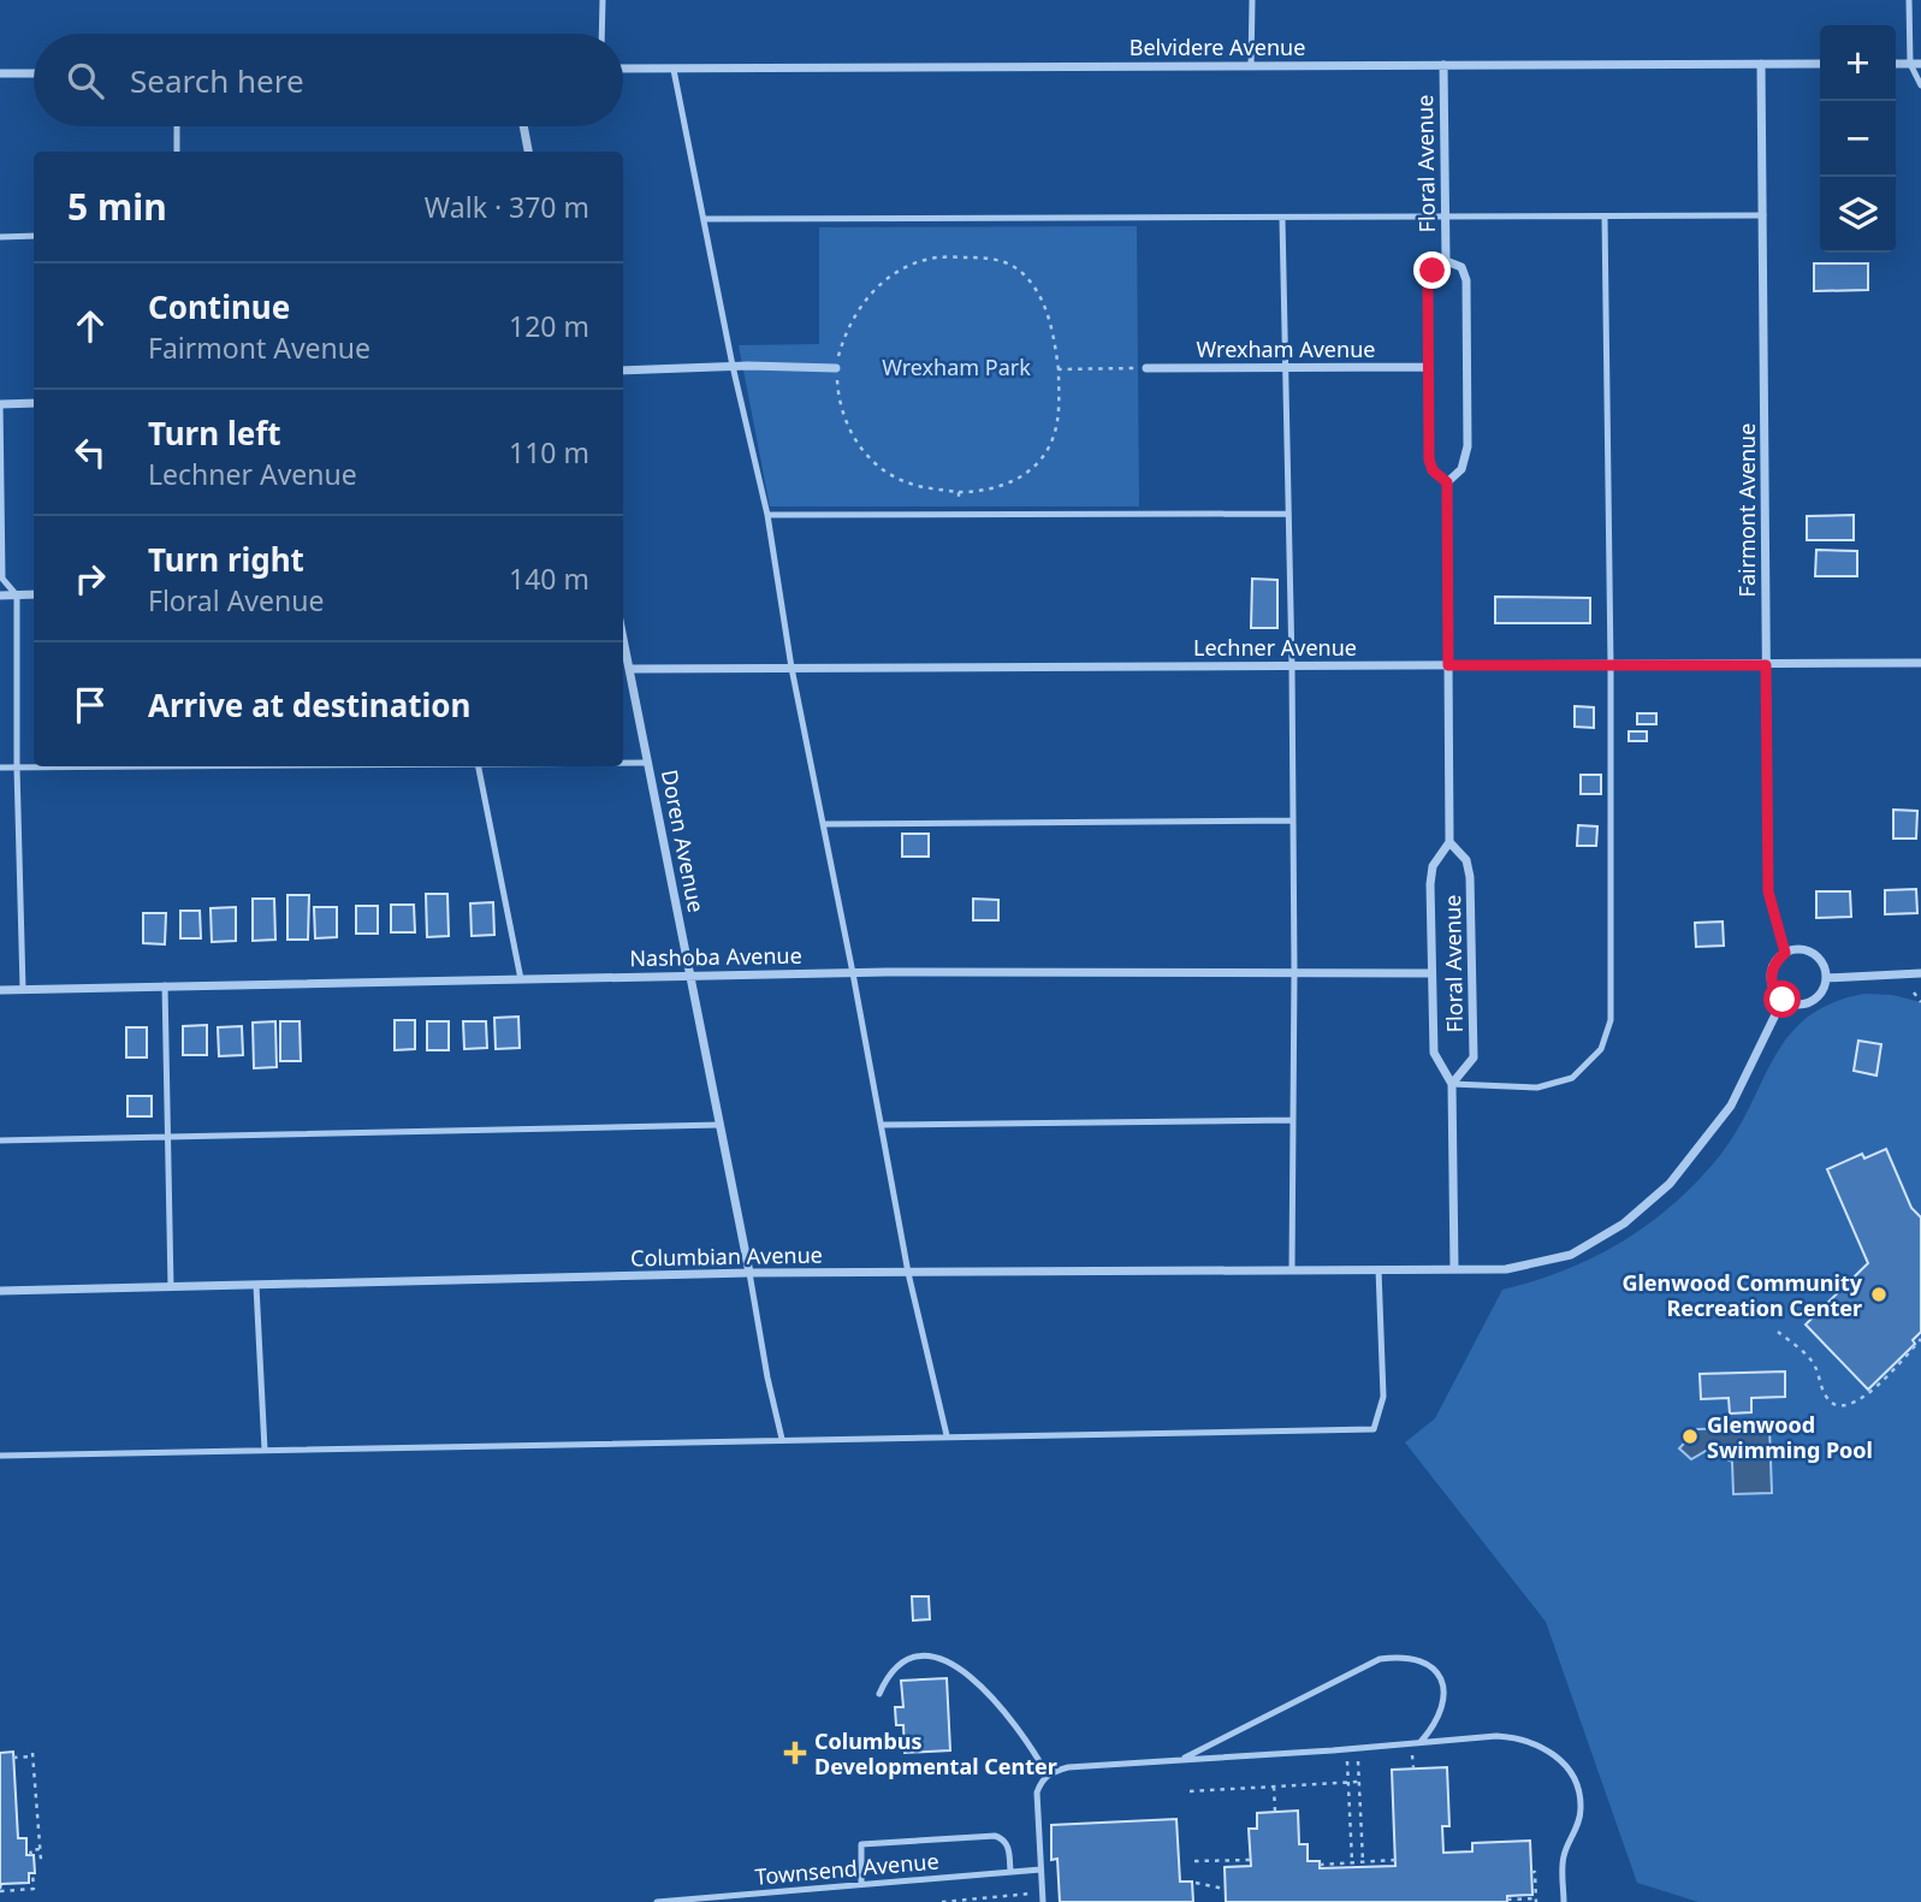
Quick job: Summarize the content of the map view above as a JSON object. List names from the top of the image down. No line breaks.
{"streets":{"street":["Belvidere Avenue","Floral Avenue","Wrexham Avenue","Fairmont Avenue","Lechner Avenue","Doren Avenue","Nashoba Avenue","Columbian Avenue"],"lane":["Townsend Avenue"]},"crossings":[["Belvidere Avenue","Floral Avenue"],["Belvidere Avenue","Fairmont Avenue"],["Floral Avenue","Wrexham Avenue"],["Floral Avenue","Lechner Avenue"],["Floral Avenue","Nashoba Avenue"],["Floral Avenue","Columbian Avenue"],["Fairmont Avenue","Lechner Avenue"],["Lechner Avenue","Doren Avenue"],["Doren Avenue","Nashoba Avenue"],["Doren Avenue","Columbian Avenue"]],"parks":["Wrexham Park"],"places":{"other":["Glenwood Community Recreation Center","Glenwood Swimming Pool"],"health":["Columbus Developmental Center"]},"page":{"map_buttons":["+","−"],"search":"Search here","heading":["5 min","Walk · 370 m"],"list":[["Continue","Fairmont Avenue","120 m"],["Turn left","Lechner Avenue","110 m"],["Turn right","Floral Avenue","140 m"],"Arrive at destination"]}}
